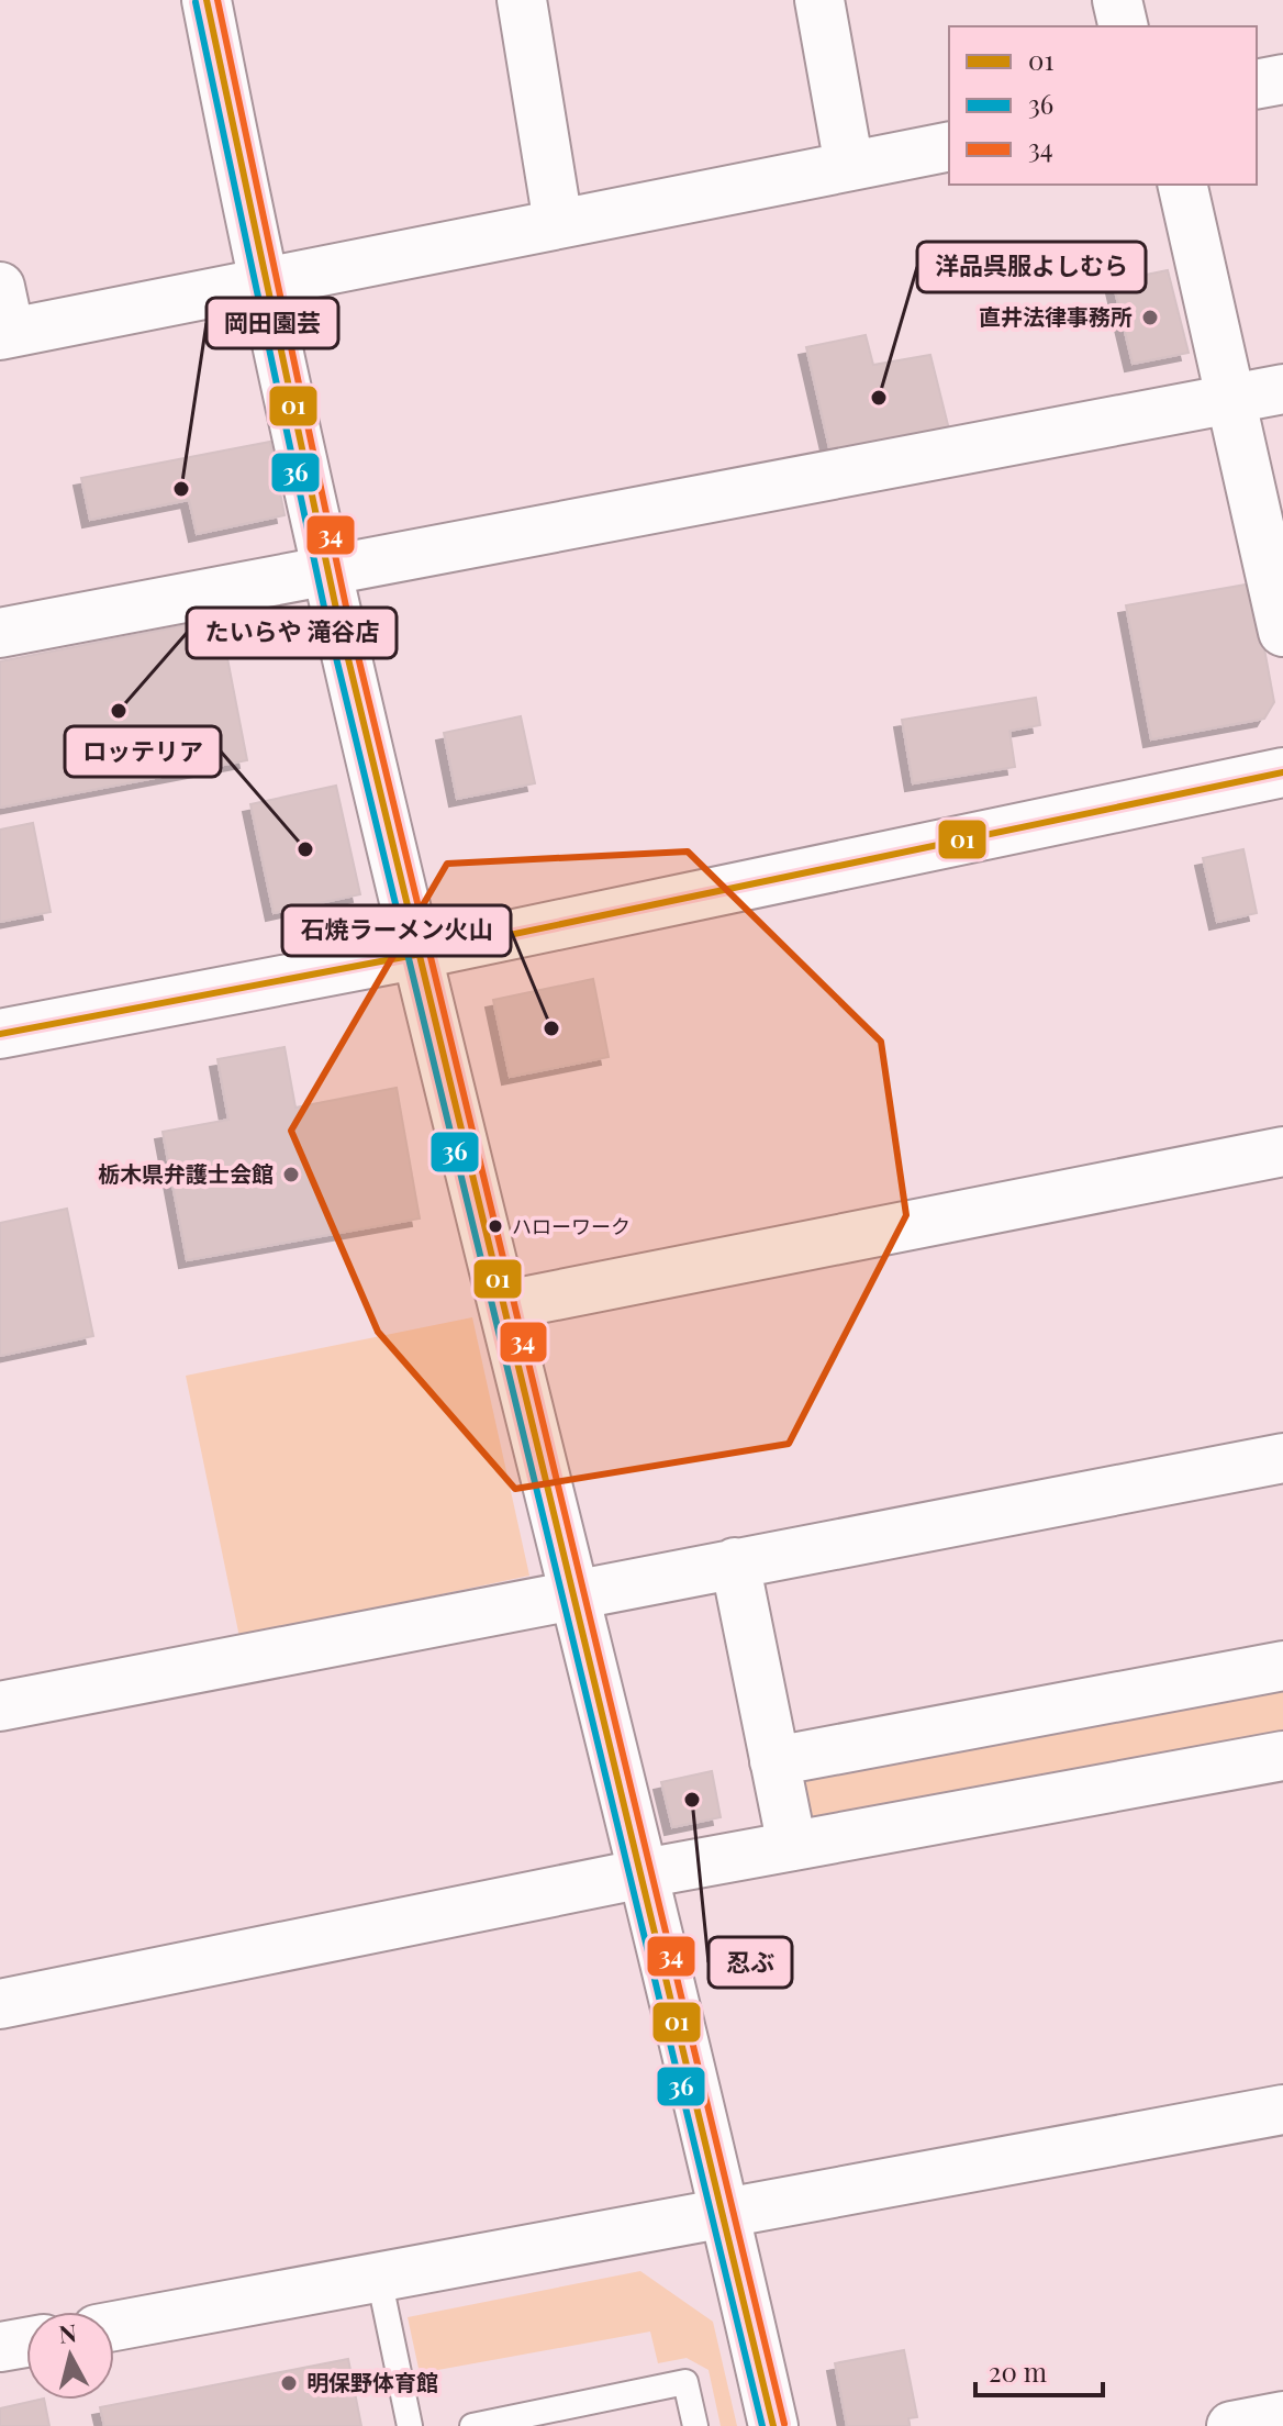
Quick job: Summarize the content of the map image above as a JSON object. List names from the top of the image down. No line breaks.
{"places":["直井法律事務所","洋品呉服よしむら","岡田園芸","たいらや 滝谷店","ロッテリア","石焼ラーメン火山","栃木県弁護士会館","ハローワーク","忍ぶ","明保野体育館"],"lines":["transit line 01","transit line 34","transit line 36"],"legend":["01","36","34"],"scale_bar":"20 m","north":"top"}
